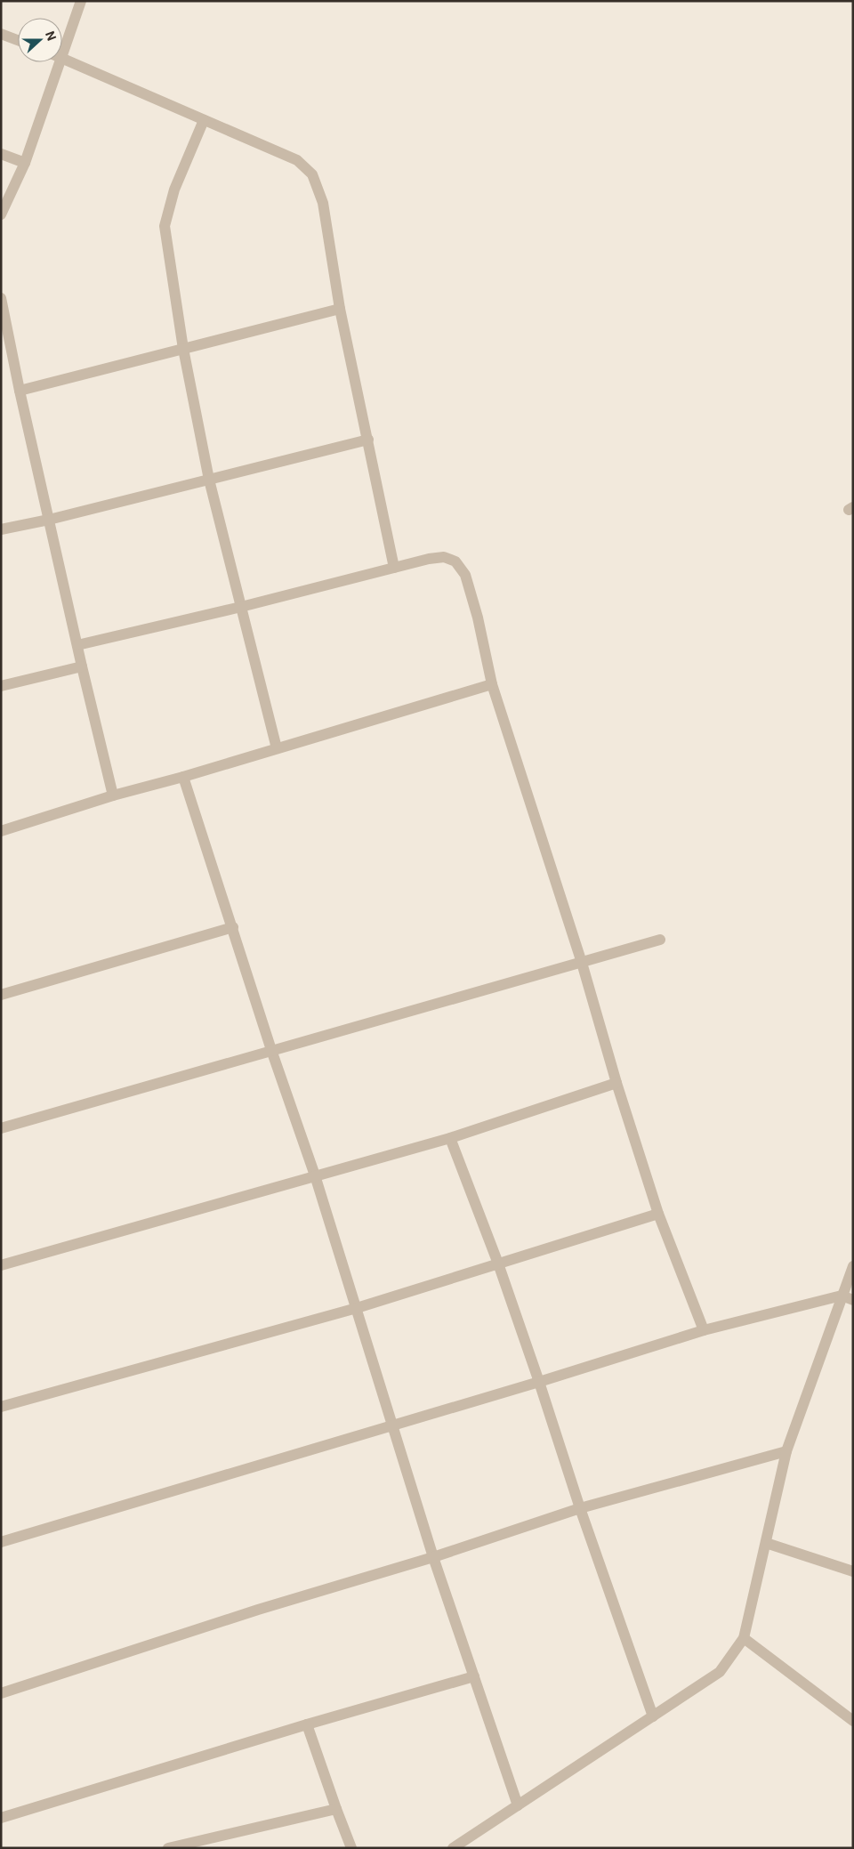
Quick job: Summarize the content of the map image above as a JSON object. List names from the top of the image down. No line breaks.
{"north":"right"}
